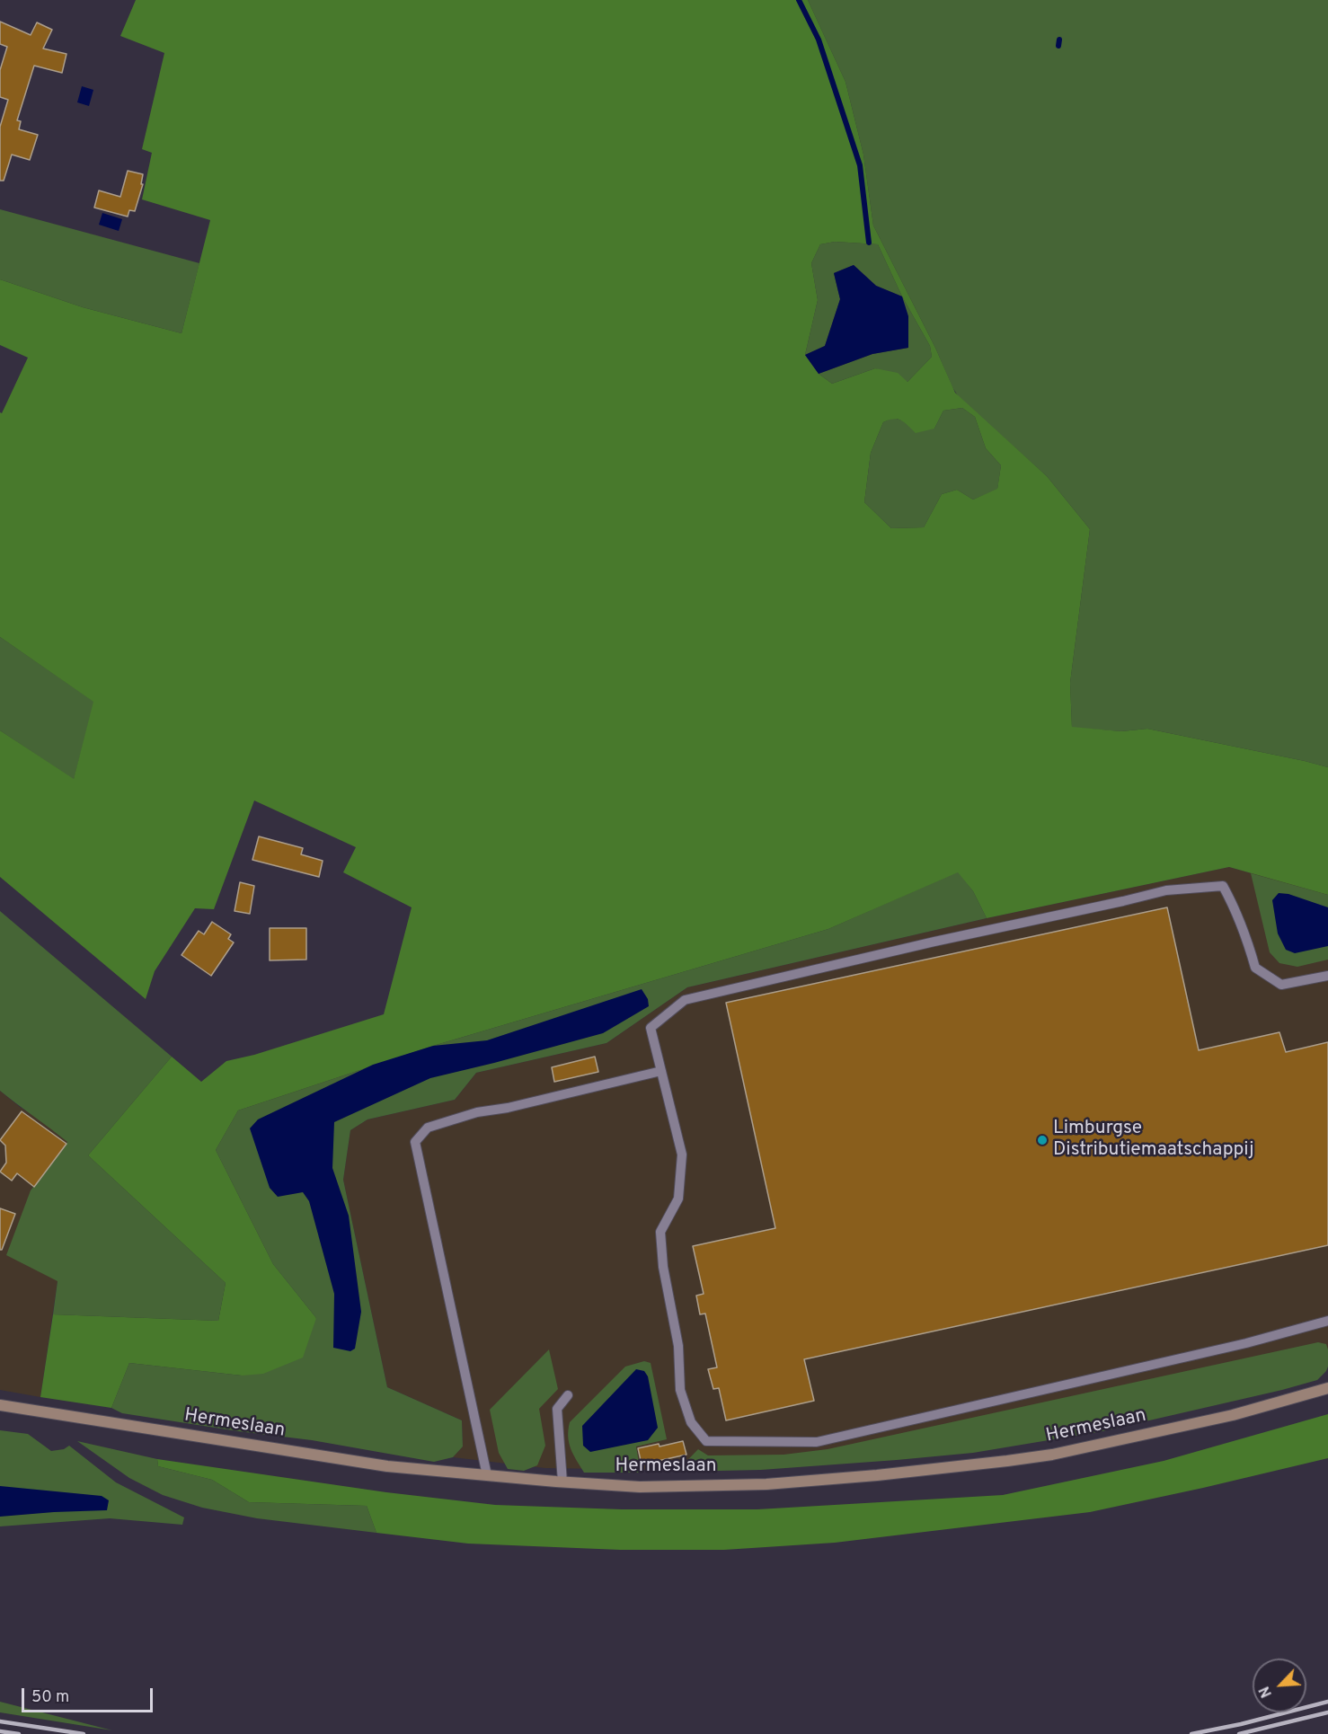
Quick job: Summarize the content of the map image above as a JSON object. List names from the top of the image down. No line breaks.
{"streets":{"street":["Hermeslaan"]},"places":["Limburgse Distributiemaatschappij"],"scale_bar":"50 m","north":"bottom left"}
